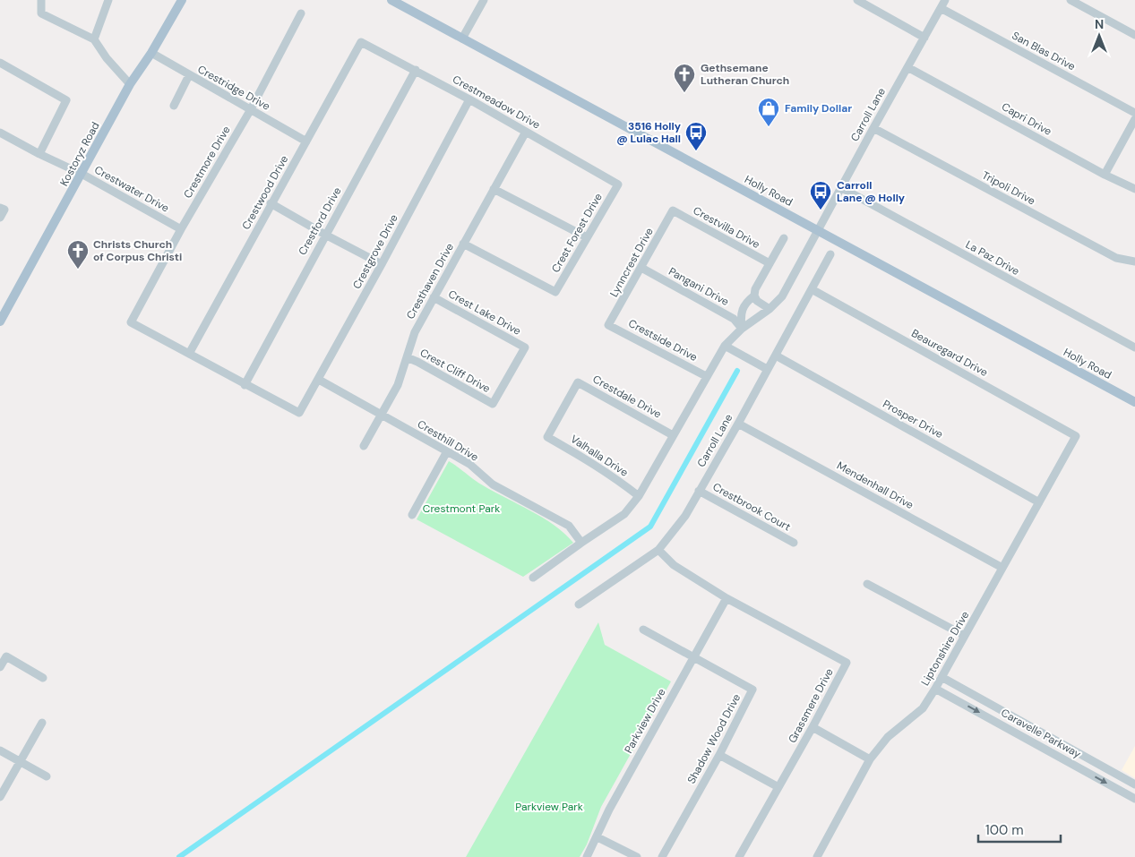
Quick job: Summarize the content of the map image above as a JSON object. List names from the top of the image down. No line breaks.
{"streets":{"main road":["Kostoryz Road","Holly Road"],"street":["San Blas Drive","Crestridge Drive","Crestmeadow Drive","Carroll Lane","Capri Drive","Crestmore Drive","Tripoli Drive","Crestwater Drive","Crestwood Drive","Crestford Drive","Crestvilla Drive","Crest Forest Drive","Crestgrove Drive","La Paz Drive","Lynncrest Drive","Cresthaven Drive","Pangani Drive","Crest Lake Drive","Crestside Drive","Beauregard Drive","Crest Cliff Drive","Crestdale Drive","Prosper Drive","Cresthill Drive","Valhalla Drive","Mendenhall Drive","Crestbrook Court","Liptonshire Drive","Grassmere Drive","Parkview Drive","Caravelle Parkway","Shadow Wood Drive"]},"crossings":[["San Blas Drive","Carroll Lane"],["Crestridge Drive","Kostoryz Road"],["Crestridge Drive","Crestmore Drive"],["Crestridge Drive","Crestwood Drive"],["Crestmeadow Drive","Crestwood Drive"],["Crestmeadow Drive","Crestford Drive"],["Crestmeadow Drive","Crest Forest Drive"],["Crestmeadow Drive","Crestgrove Drive"],["Crestmeadow Drive","Cresthaven Drive"],["Carroll Lane","Capri Drive"],["Carroll Lane","Tripoli Drive"],["Carroll Lane","Holly Road"],["Carroll Lane","La Paz Drive"],["Carroll Lane","Pangani Drive"],["Carroll Lane","Crestside Drive"],["Carroll Lane","Beauregard Drive"],["Carroll Lane","Crestdale Drive"],["Carroll Lane","Prosper Drive"],["Carroll Lane","Cresthill Drive"],["Carroll Lane","Valhalla Drive"],["Carroll Lane","Mendenhall Drive"],["Carroll Lane","Crestbrook Court"],["Carroll Lane","Grassmere Drive"],["Kostoryz Road","Crestwater Drive"],["Crestmore Drive","Crestwater Drive"],["Crestmore Drive","Crestwood Drive"],["Crestford Drive","Crestgrove Drive"],["Crestvilla Drive","Lynncrest Drive"],["Crest Forest Drive","Cresthaven Drive"],["Crestgrove Drive","Cresthill Drive"],["Lynncrest Drive","Pangani Drive"],["Lynncrest Drive","Crestside Drive"],["Cresthaven Drive","Crest Lake Drive"],["Cresthaven Drive","Crest Cliff Drive"],["Cresthaven Drive","Cresthill Drive"],["Crest Lake Drive","Crest Cliff Drive"],["Beauregard Drive","Liptonshire Drive"],["Crestdale Drive","Valhalla Drive"],["Prosper Drive","Liptonshire Drive"],["Mendenhall Drive","Liptonshire Drive"],["Liptonshire Drive","Caravelle Parkway"],["Grassmere Drive","Parkview Drive"],["Parkview Drive","Shadow Wood Drive"]],"parks":["Crestmont Park","Parkview Park"],"places":{"church":["Gethsemane Lutheran Church","Christs Church of Corpus Christi"],"shop":["Family Dollar"],"bus stop":["3516 Holly @ Lulac Hall","Carroll Lane @ Holly"]},"scale_bar":"100 m","north":"top"}
